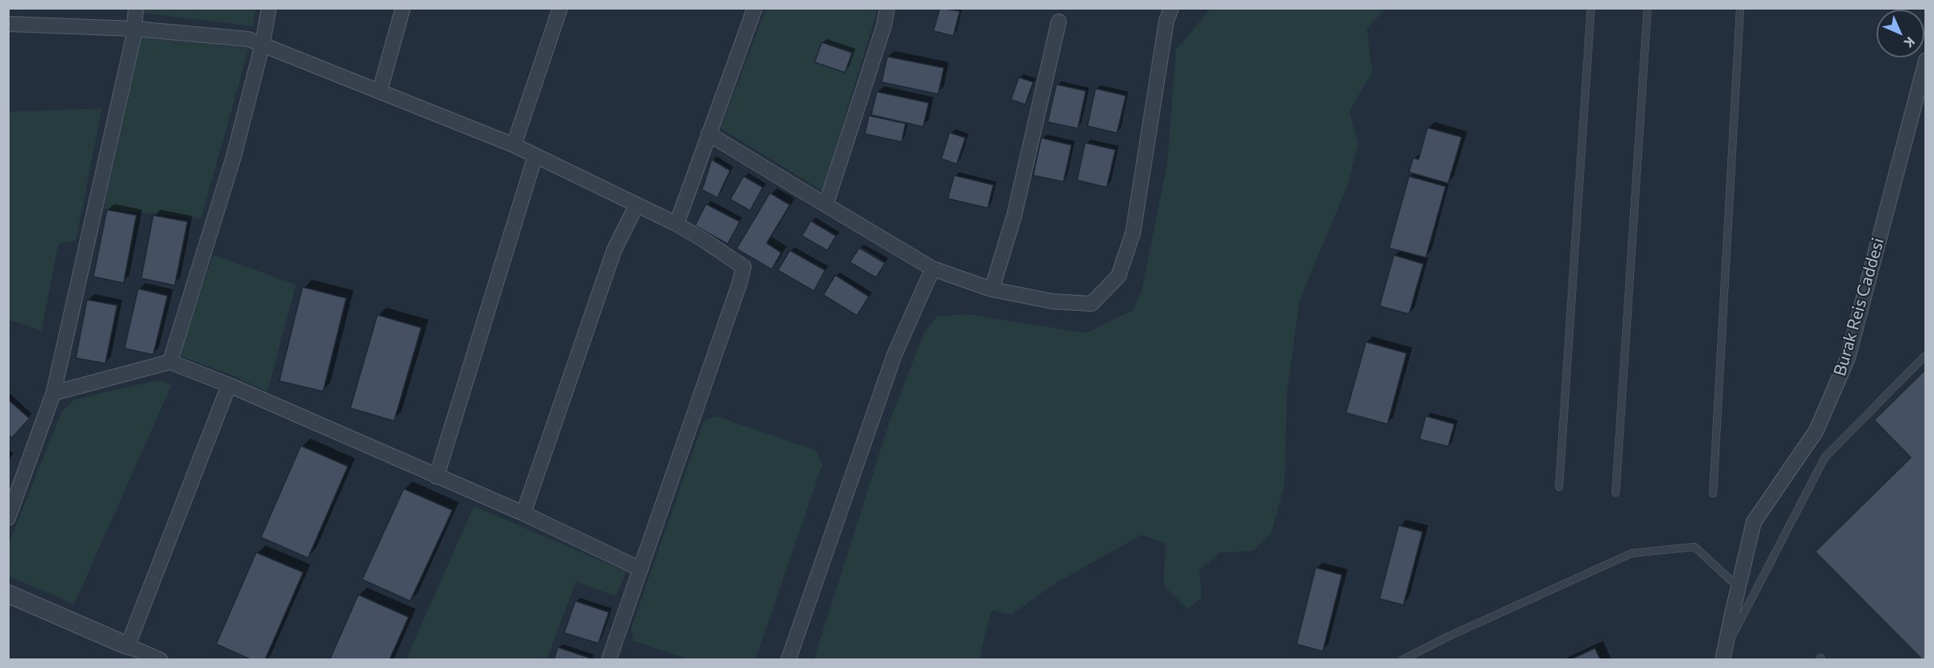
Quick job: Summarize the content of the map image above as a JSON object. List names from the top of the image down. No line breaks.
{"streets":{"street":["Burak Reis Caddesi"]},"north":"bottom right"}
